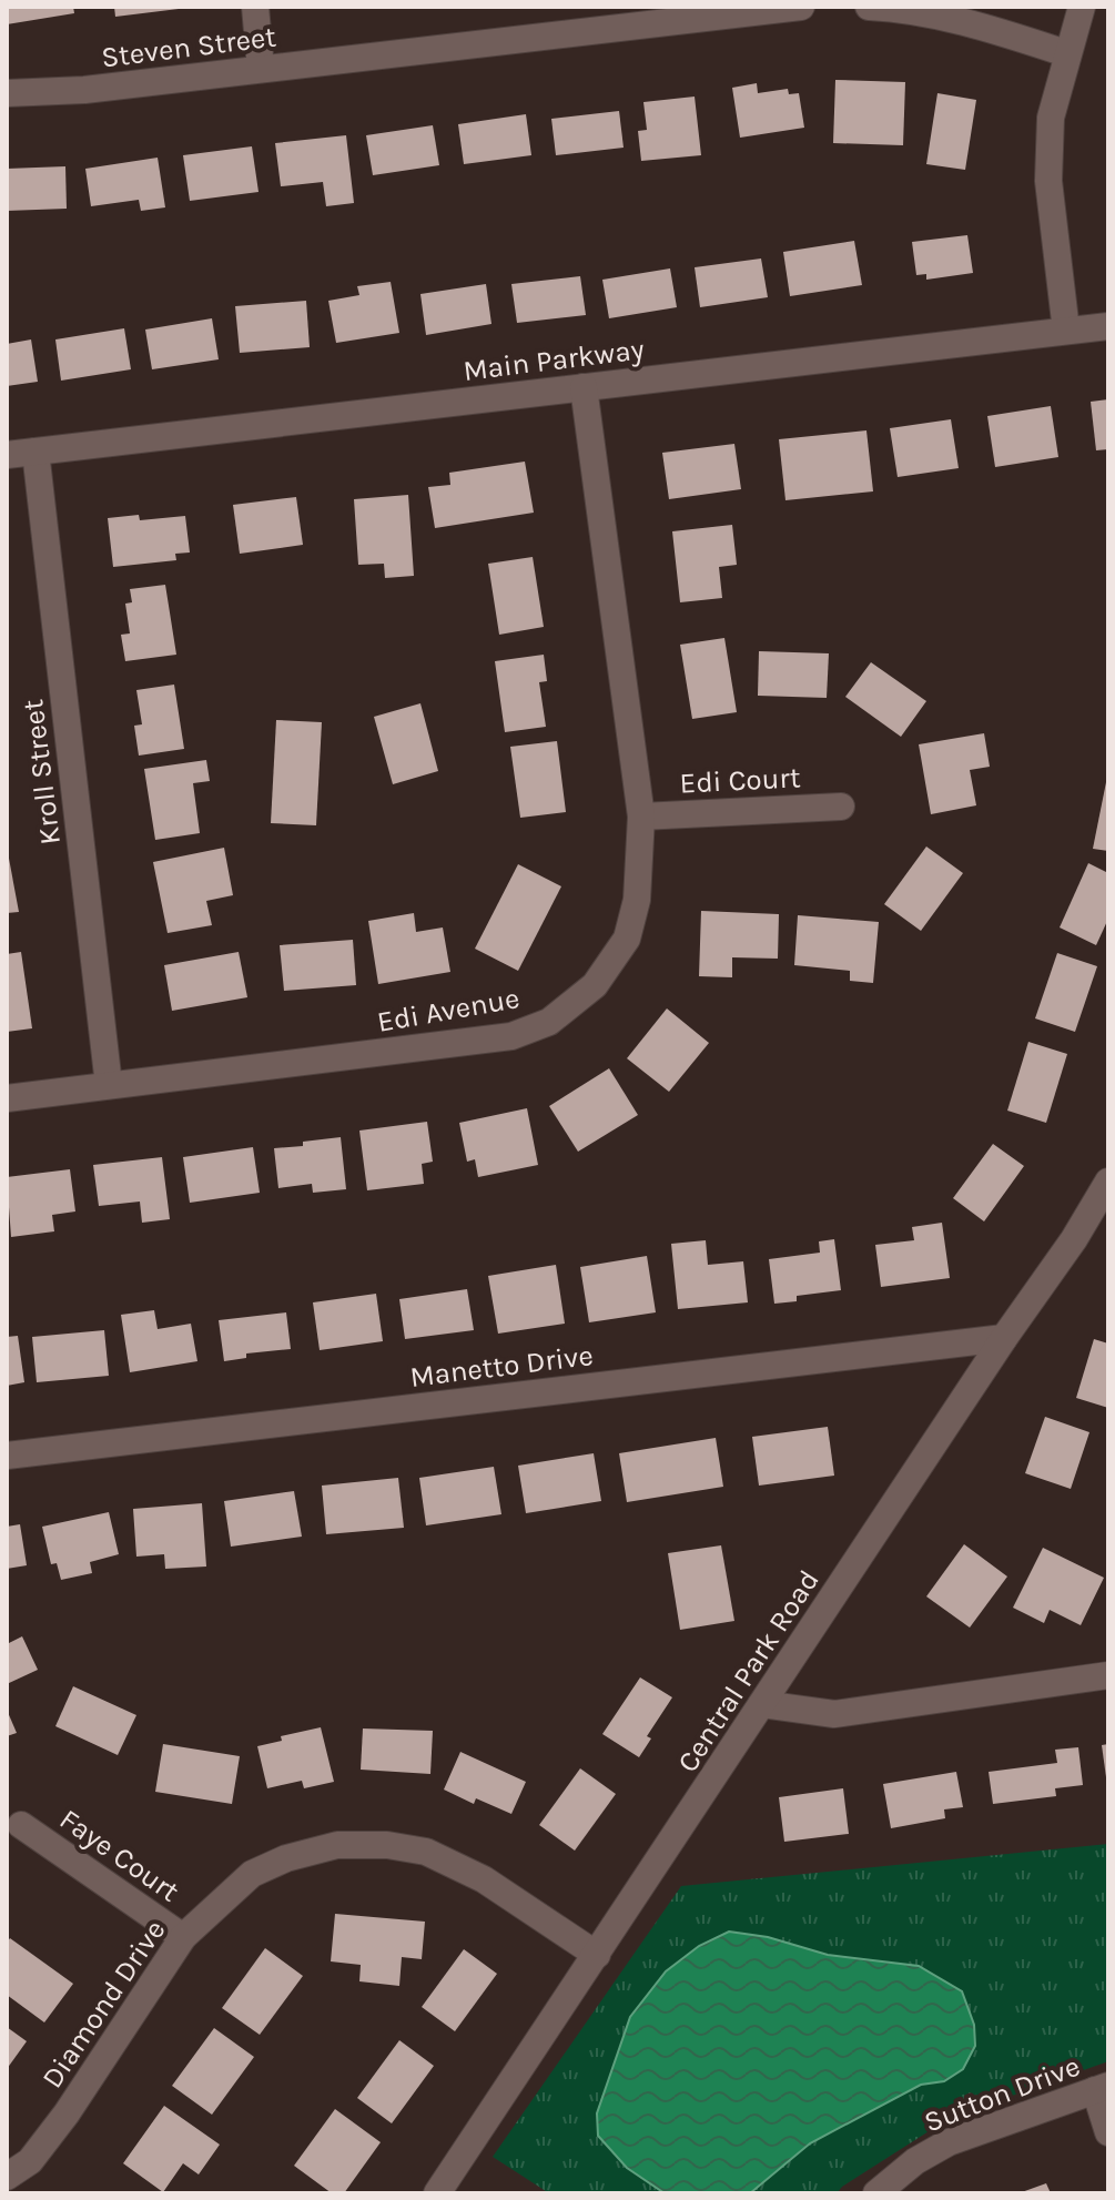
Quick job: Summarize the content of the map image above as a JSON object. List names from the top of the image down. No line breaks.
{"streets":{"street":["Steven Street","Main Parkway","Kroll Street","Edi Court","Edi Avenue","Manetto Drive","Central Park Road","Faye Court","Diamond Drive","Sutton Drive"]},"crossings":[["Main Parkway","Kroll Street"],["Main Parkway","Edi Avenue"],["Kroll Street","Edi Avenue"],["Edi Court","Edi Avenue"],["Manetto Drive","Central Park Road"],["Central Park Road","Diamond Drive"],["Faye Court","Diamond Drive"]]}
